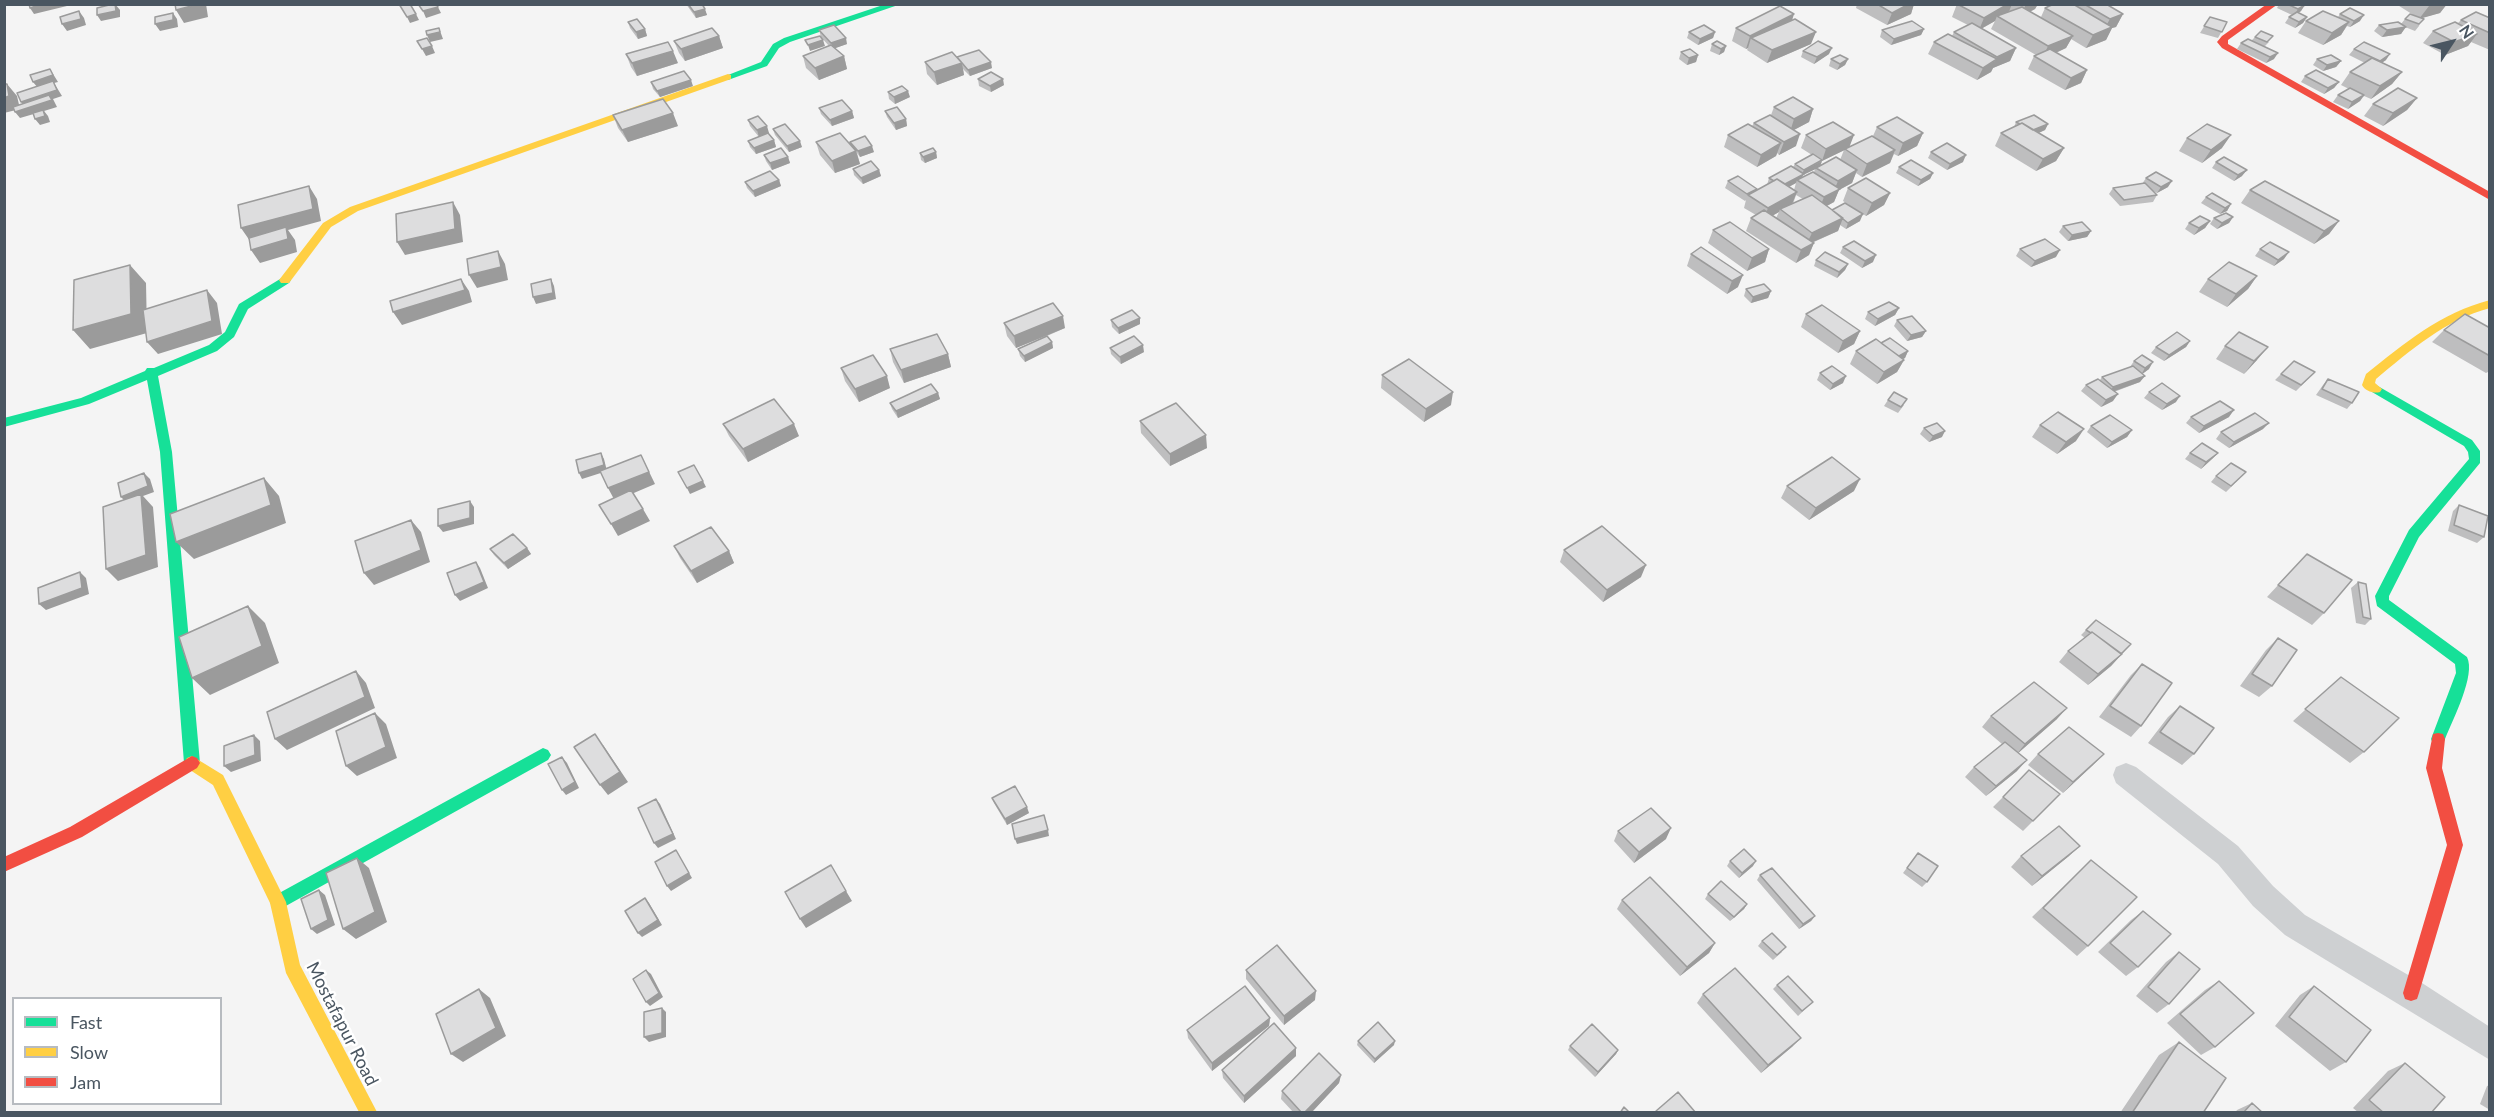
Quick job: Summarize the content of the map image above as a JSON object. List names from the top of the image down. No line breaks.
{"streets":{"street":["Mostafapur Road"]},"legend":["Fast","Slow","Jam"],"north":"top right"}
